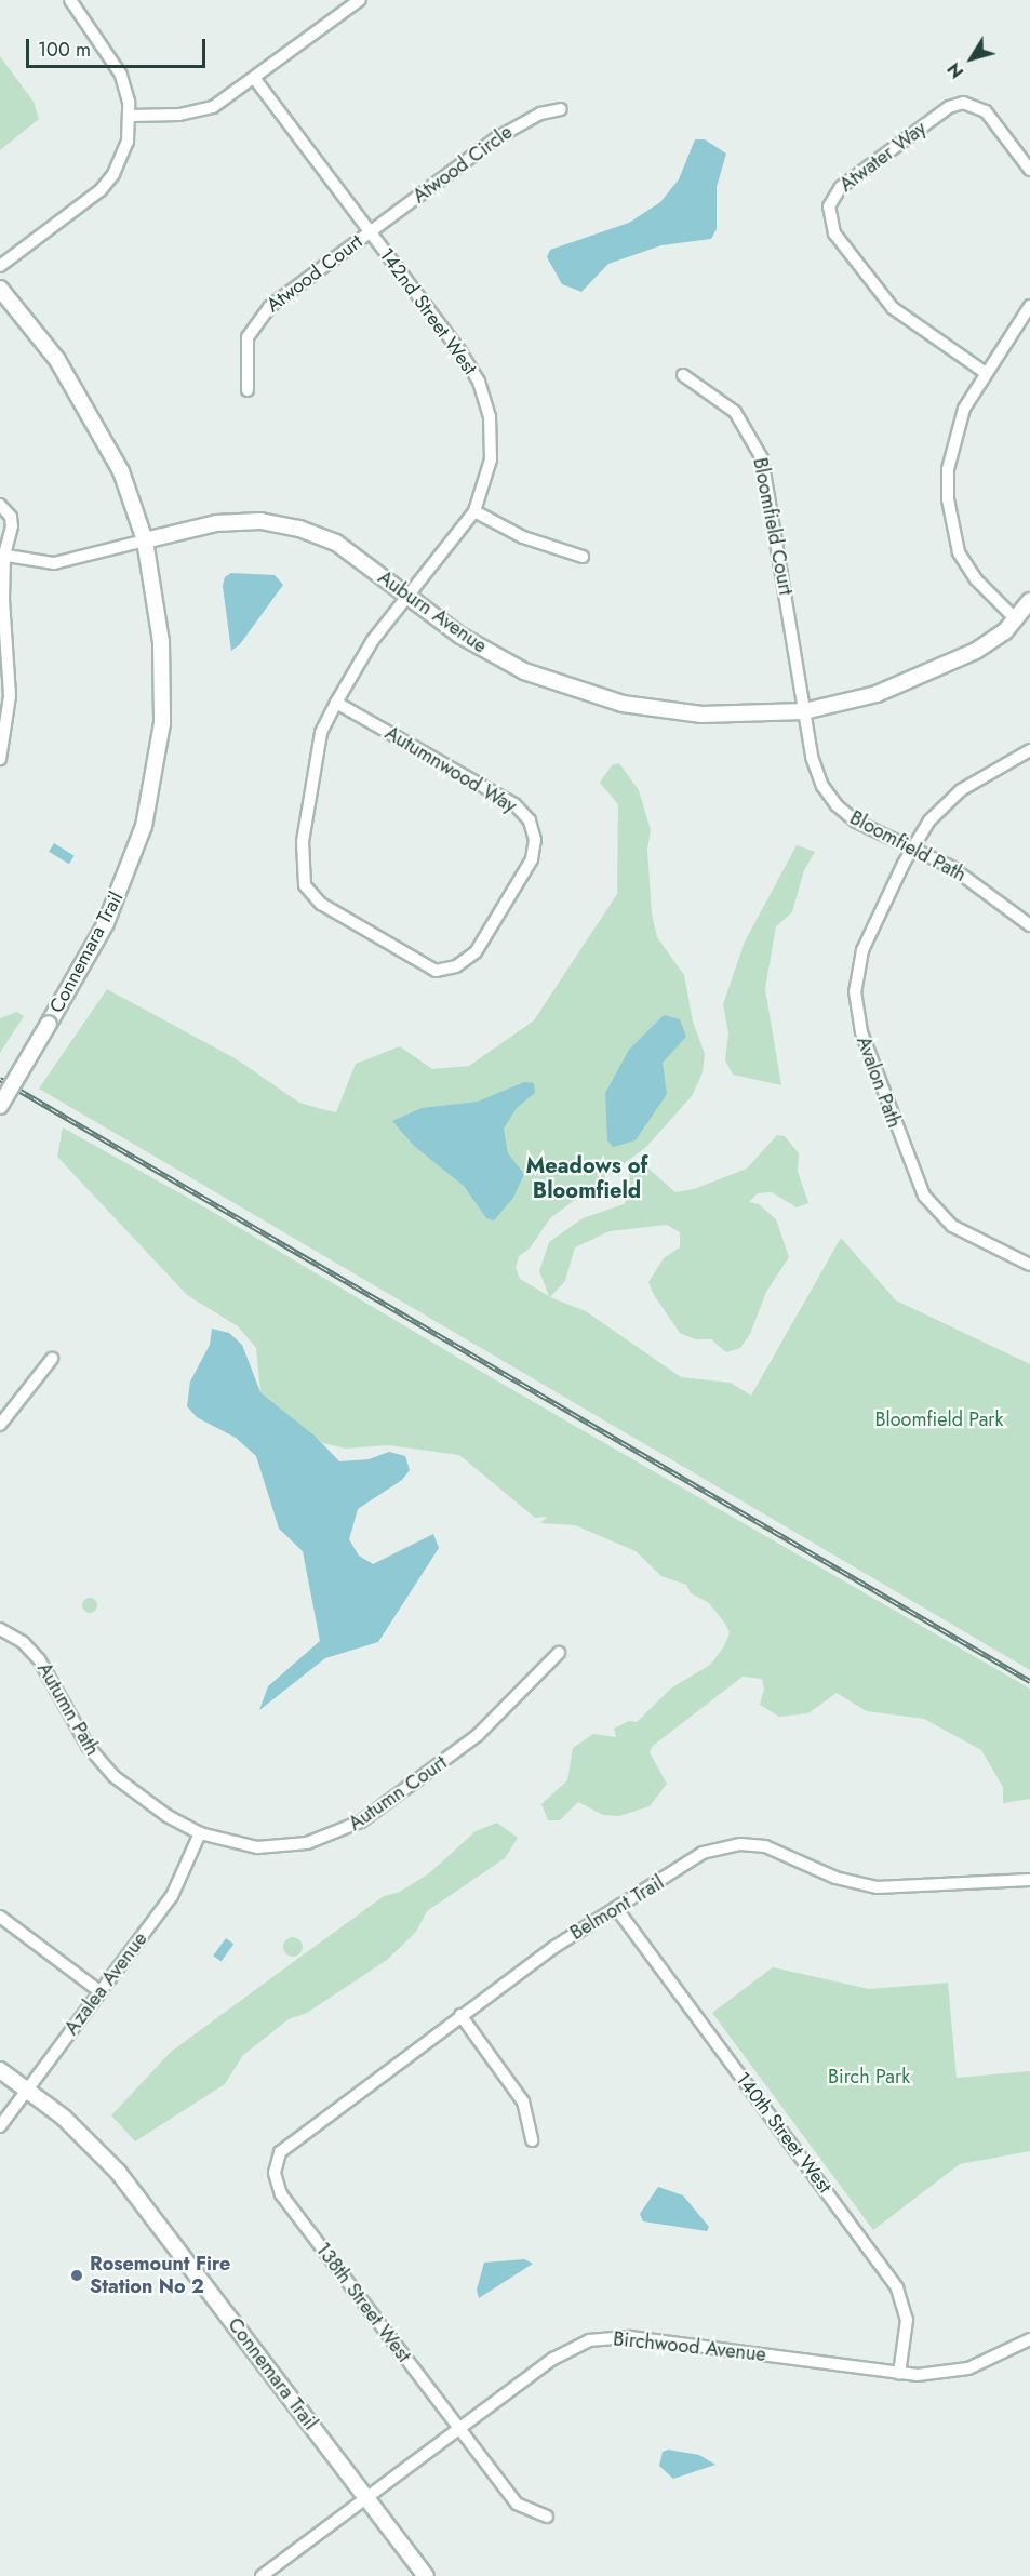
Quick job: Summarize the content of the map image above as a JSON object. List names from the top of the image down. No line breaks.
{"streets":{"street":["Atwater Way","Atwood Circle","Atwood Court","142nd Street West","Bloomfield Court","Auburn Avenue","Autumnwood Way","Bloomfield Path","Connemara Trail","Avalon Path","Autumn Path","Autumn Court","Belmont Trail","Azalea Avenue","140th Street West","138th Street West","Birchwood Avenue"]},"crossings":[["Atwood Circle","Atwood Court"],["Atwood Circle","142nd Street West"],["Atwood Court","142nd Street West"],["142nd Street West","Auburn Avenue"],["142nd Street West","Autumnwood Way"],["Bloomfield Court","Auburn Avenue"],["Bloomfield Court","Bloomfield Path"],["Auburn Avenue","Bloomfield Path"],["Auburn Avenue","Connemara Trail"],["Bloomfield Path","Avalon Path"],["Connemara Trail","Azalea Avenue"],["Connemara Trail","Birchwood Avenue"],["Autumn Path","Autumn Court"],["Autumn Path","Azalea Avenue"],["Autumn Court","Azalea Avenue"],["Belmont Trail","140th Street West"],["Belmont Trail","138th Street West"],["140th Street West","Birchwood Avenue"],["138th Street West","Birchwood Avenue"]],"districts":["Meadows of Bloomfield"],"parks":["Bloomfield Park","Birch Park"],"places":["Rosemount Fire Station No 2"],"scale_bar":"100 m","north":"bottom left"}
